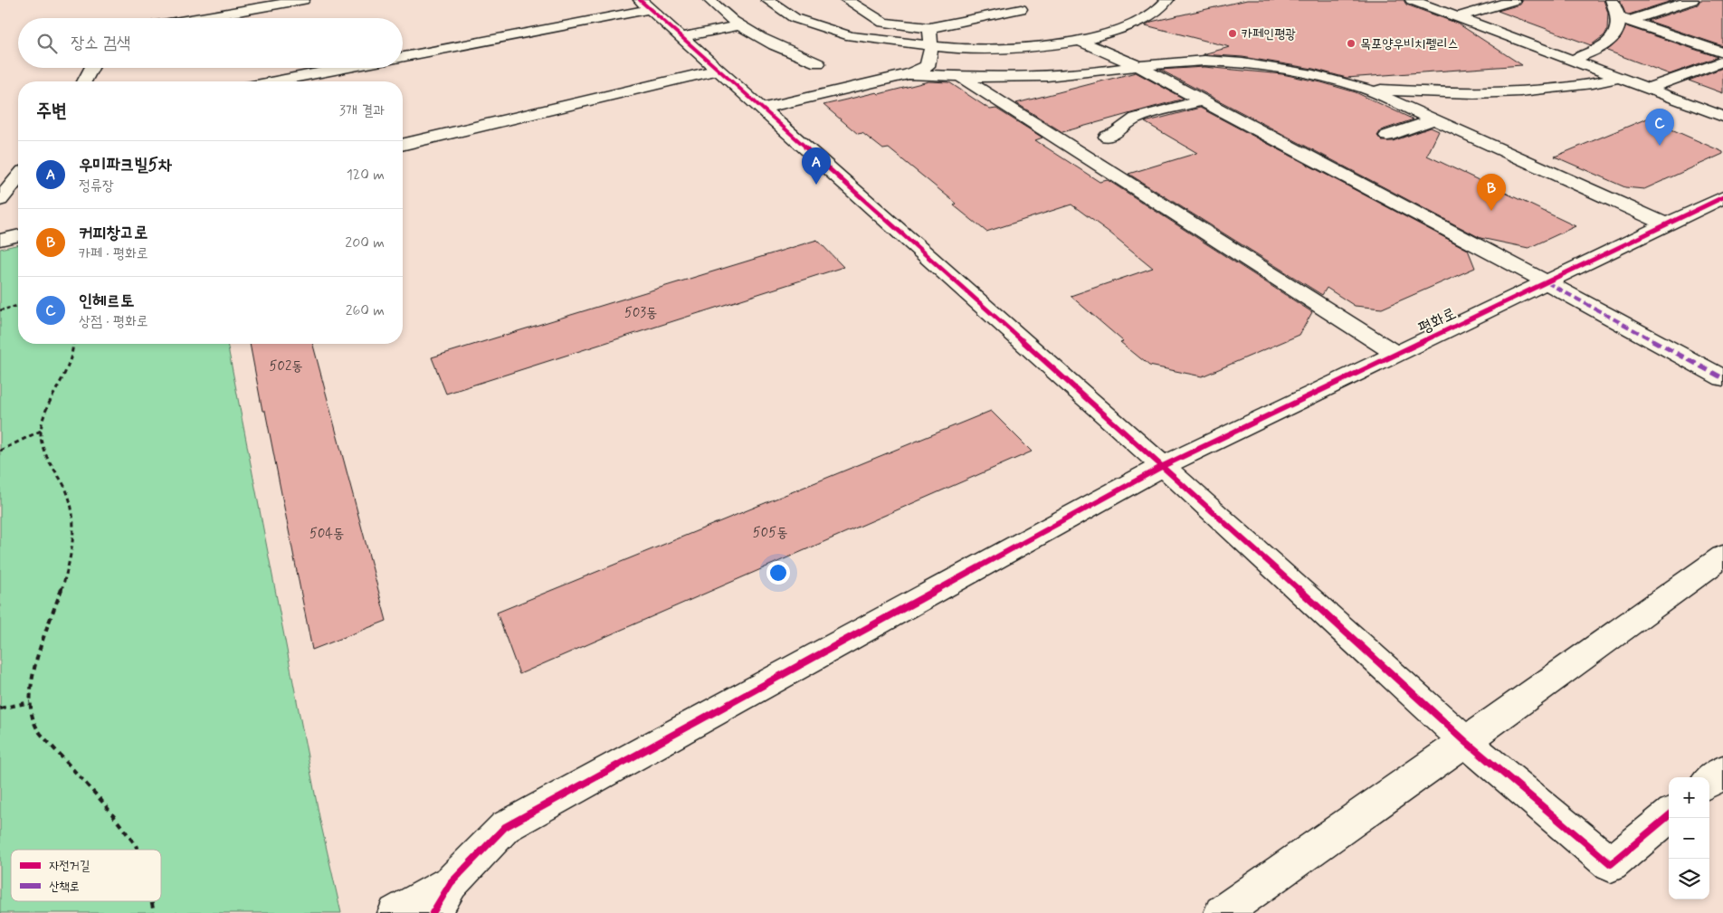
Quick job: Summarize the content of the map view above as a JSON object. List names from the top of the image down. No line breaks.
{"streets":{"street":["평화로"]},"places":["카페인평광","목포양우비치펠리스"],"house_numbers":["503동","502동","505동","504동"],"legend":["자전거길","산책로"],"page":{"search":"장소 검색","heading":["주변","3개 결과"],"pins":["C","A","B"],"list":[{"mark":"A","name":"우미파크빌5차","note":"정류장","value":"120 m"},{"mark":"B","name":"커피창고로","note":"카페 · 평화로","value":"200 m"},{"mark":"C","name":"인헤르토","note":"상점 · 평화로","value":"260 m"}],"map_buttons":["+","−"]}}
